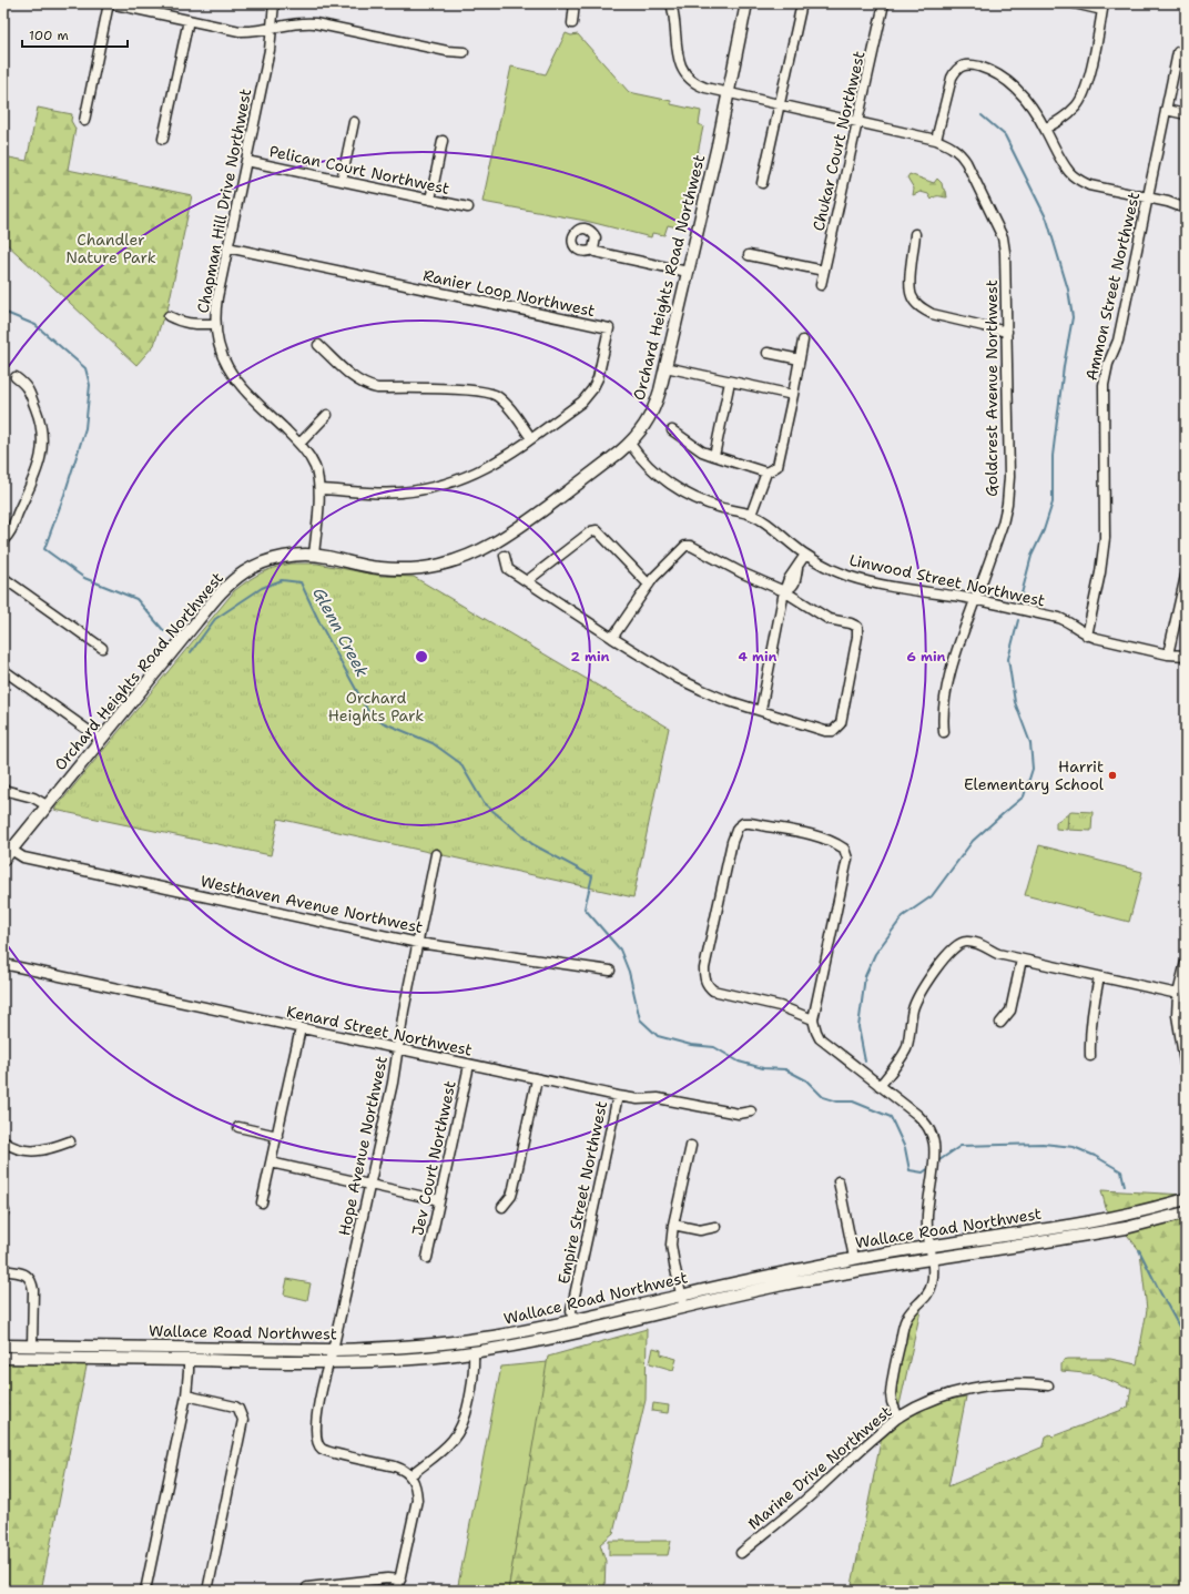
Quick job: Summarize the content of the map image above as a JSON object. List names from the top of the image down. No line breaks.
{"streets":{"main road":["Orchard Heights Road Northwest","Wallace Road Northwest"],"street":["Chukar Court Northwest","Pelican Court Northwest","Chapman Hill Drive Northwest","Ammon Street Northwest","Ranier Loop Northwest","Goldcrest Avenue Northwest","Linwood Street Northwest","Westhaven Avenue Northwest","Kenard Street Northwest","Hope Avenue Northwest","Jev Court Northwest","Empire Street Northwest","Marine Drive Northwest"]},"crossings":[["Chukar Court Northwest","Goldcrest Avenue Northwest"],["Pelican Court Northwest","Chapman Hill Drive Northwest"],["Chapman Hill Drive Northwest","Orchard Heights Road Northwest"],["Chapman Hill Drive Northwest","Ranier Loop Northwest"],["Orchard Heights Road Northwest","Goldcrest Avenue Northwest"],["Orchard Heights Road Northwest","Linwood Street Northwest"],["Orchard Heights Road Northwest","Westhaven Avenue Northwest"],["Ammon Street Northwest","Linwood Street Northwest"],["Goldcrest Avenue Northwest","Linwood Street Northwest"],["Westhaven Avenue Northwest","Hope Avenue Northwest"],["Kenard Street Northwest","Hope Avenue Northwest"],["Kenard Street Northwest","Jev Court Northwest"],["Kenard Street Northwest","Empire Street Northwest"],["Hope Avenue Northwest","Wallace Road Northwest"],["Empire Street Northwest","Wallace Road Northwest"]],"water":["Glenn Creek"],"parks":["Chandler Nature Park","Orchard Heights Park"],"places":["Harrit Elementary School"],"scale_bar":"100 m","rings":["2 min","4 min","6 min"]}
